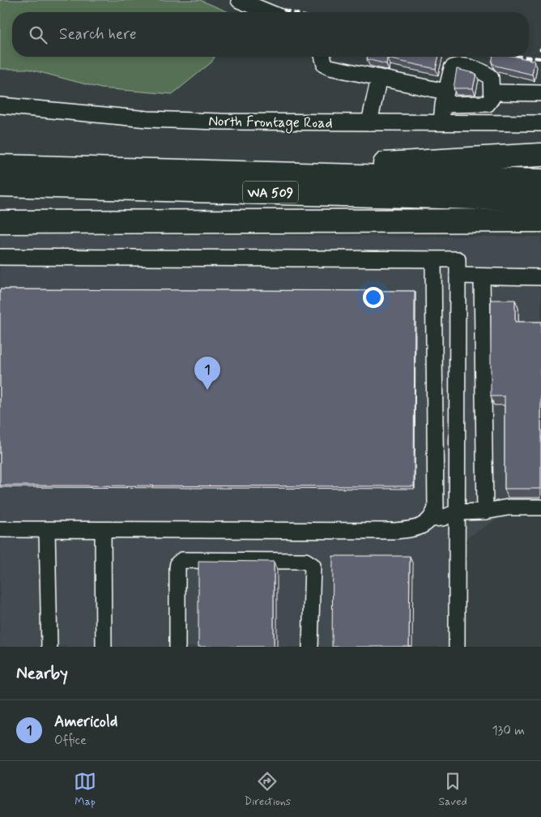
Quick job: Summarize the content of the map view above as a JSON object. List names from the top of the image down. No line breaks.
{"streets":{"highway":["WA 509"],"street":["North Frontage Road"]},"page":{"search":"Search here","pins":"1","heading":"Nearby","list":[{"mark":"1","name":"Americold","note":"Office","value":"130 m"}],"nav":["Map","Directions","Saved"]}}
